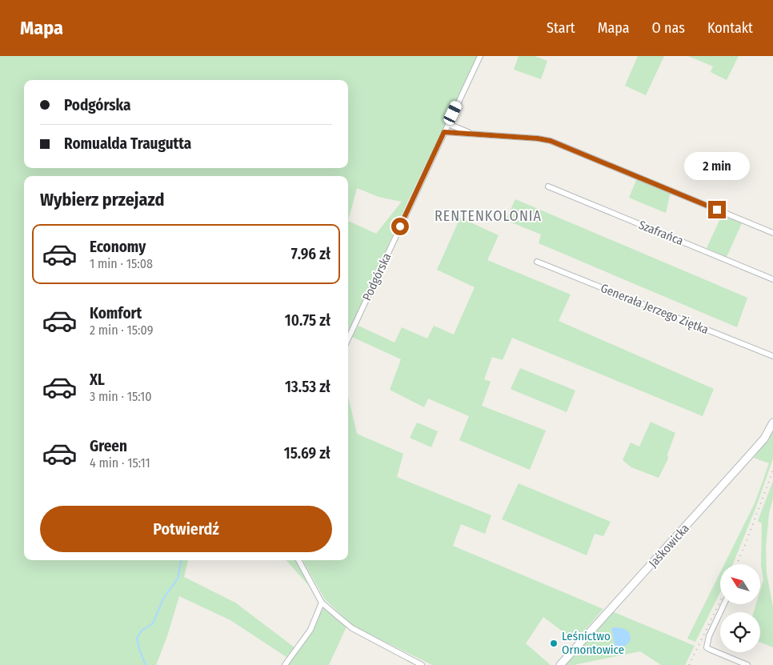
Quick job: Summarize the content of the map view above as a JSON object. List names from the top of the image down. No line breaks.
{"streets":{"street":["Szafrańca","Podgórska","Generała Jerzego Ziętka","Jaśkowicka"]},"districts":["RENTENKOLONIA"],"places":["Leśnictwo Ornontowice"],"north":"top left","page":{"header":"Mapa","nav":["Start","Mapa","O nas","Kontakt"],"banner":["Podgórska","Romualda Traugutta"],"bubble":"2 min","heading":"Wybierz przejazd","list":[{"name":"Economy","note":"1 min · 15:08","value":"7.96 zł"},{"name":"Komfort","note":"2 min · 15:09","value":"10.75 zł"},{"name":"XL","note":"3 min · 15:10","value":"13.53 zł"},{"name":"Green","note":"4 min · 15:11","value":"15.69 zł"}],"buttons":"Potwierdź"}}
